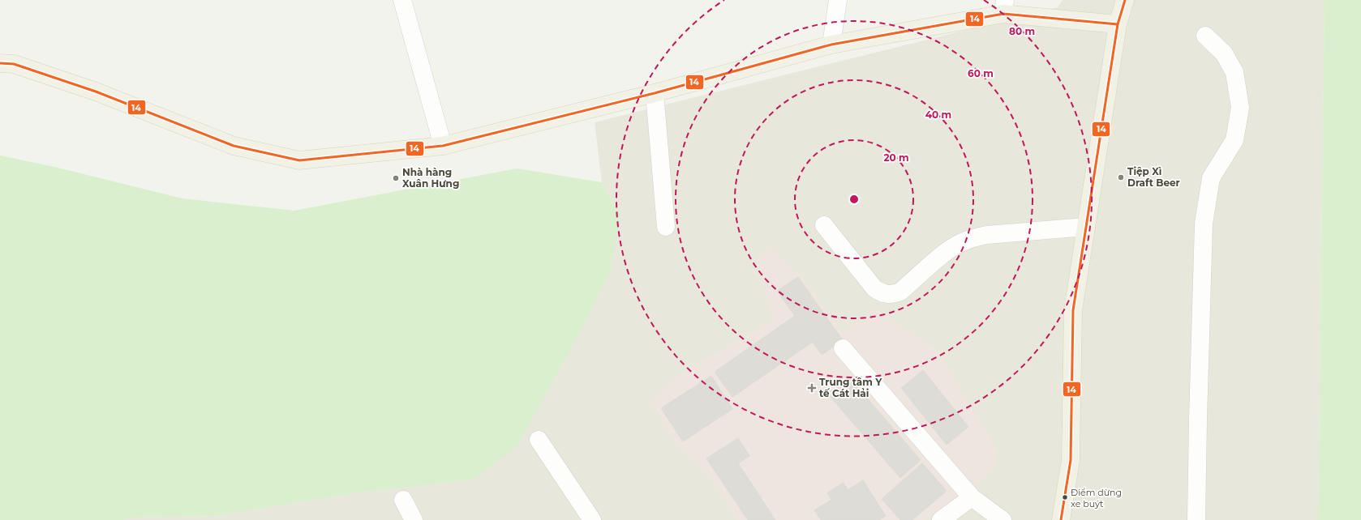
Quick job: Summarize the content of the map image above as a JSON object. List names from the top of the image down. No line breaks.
{"places":{"other":["Tiệp Xì Draft Beer","Nhà hàng Xuân Hưng","Điểm dừng xe buýt"],"health":["Trung tâm Y tế Cát Hải"]},"lines":["transit line 14"],"rings":["80 m","60 m","40 m","20 m"]}
